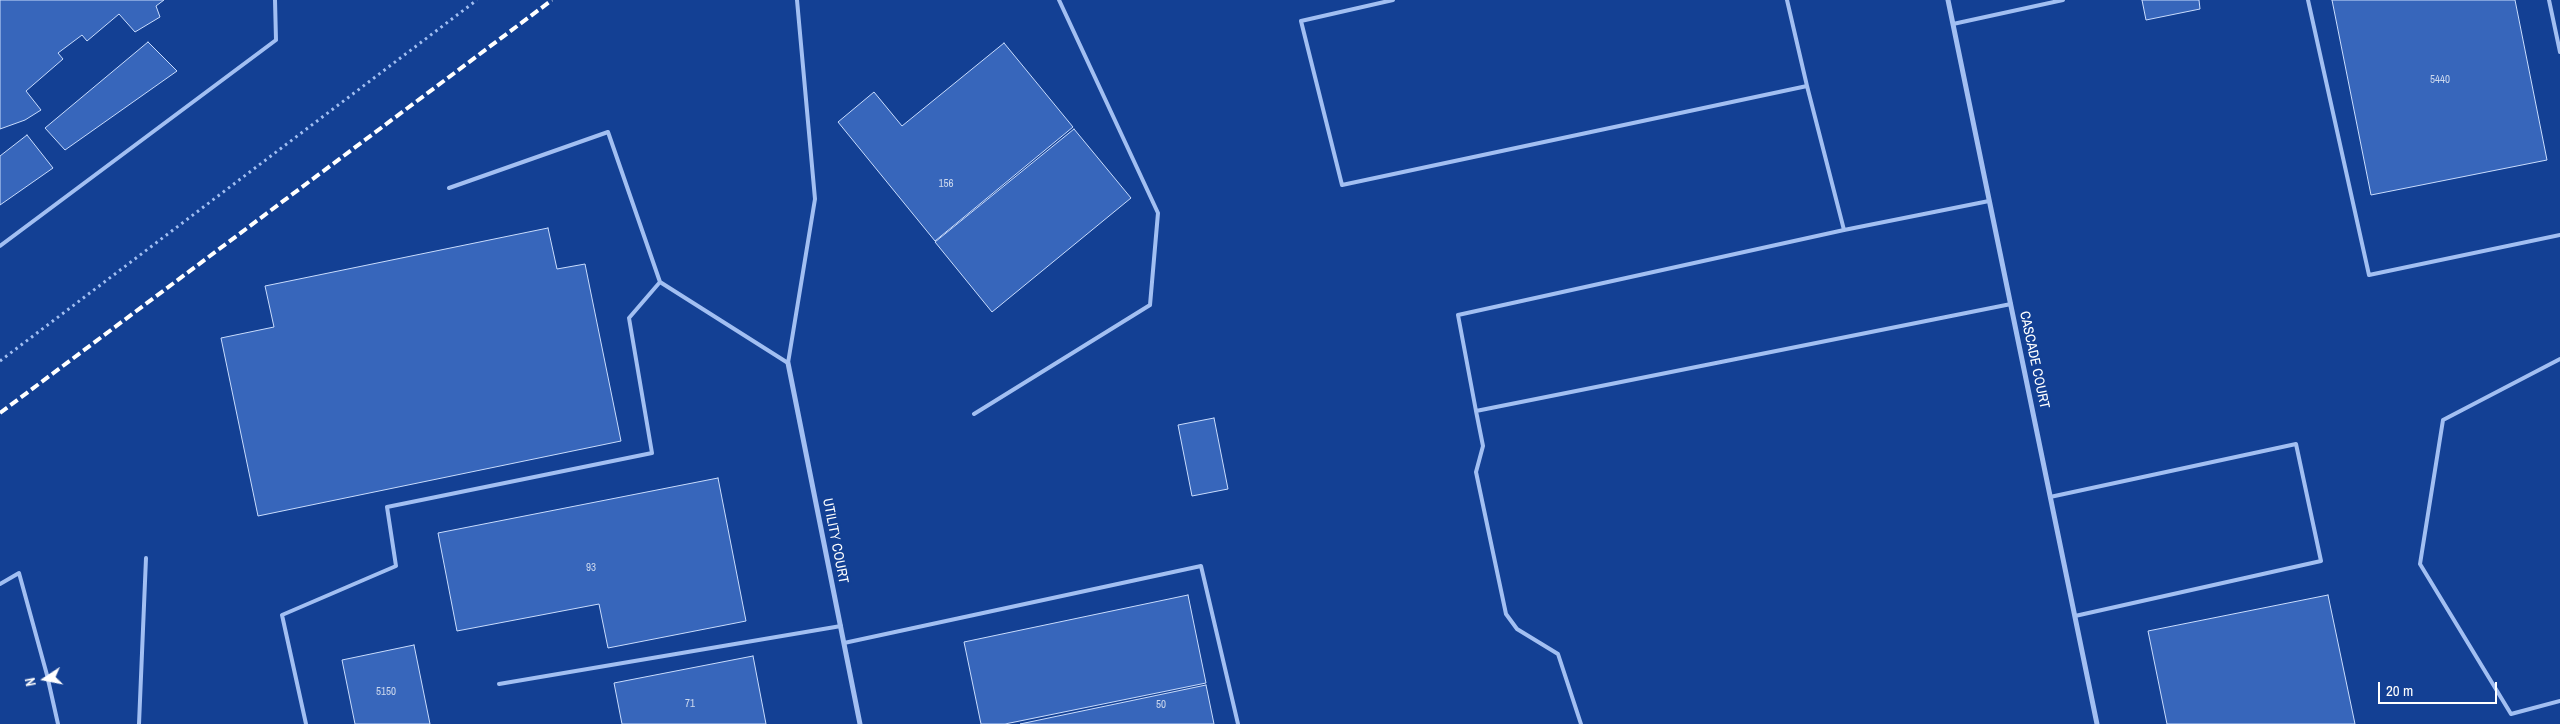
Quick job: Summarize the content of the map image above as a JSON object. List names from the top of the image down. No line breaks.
{"streets":{"street":["CASCADE COURT","UTILITY COURT"]},"house_numbers":["5440","156","93","5150","71","50"],"scale_bar":"20 m","north":"left"}
